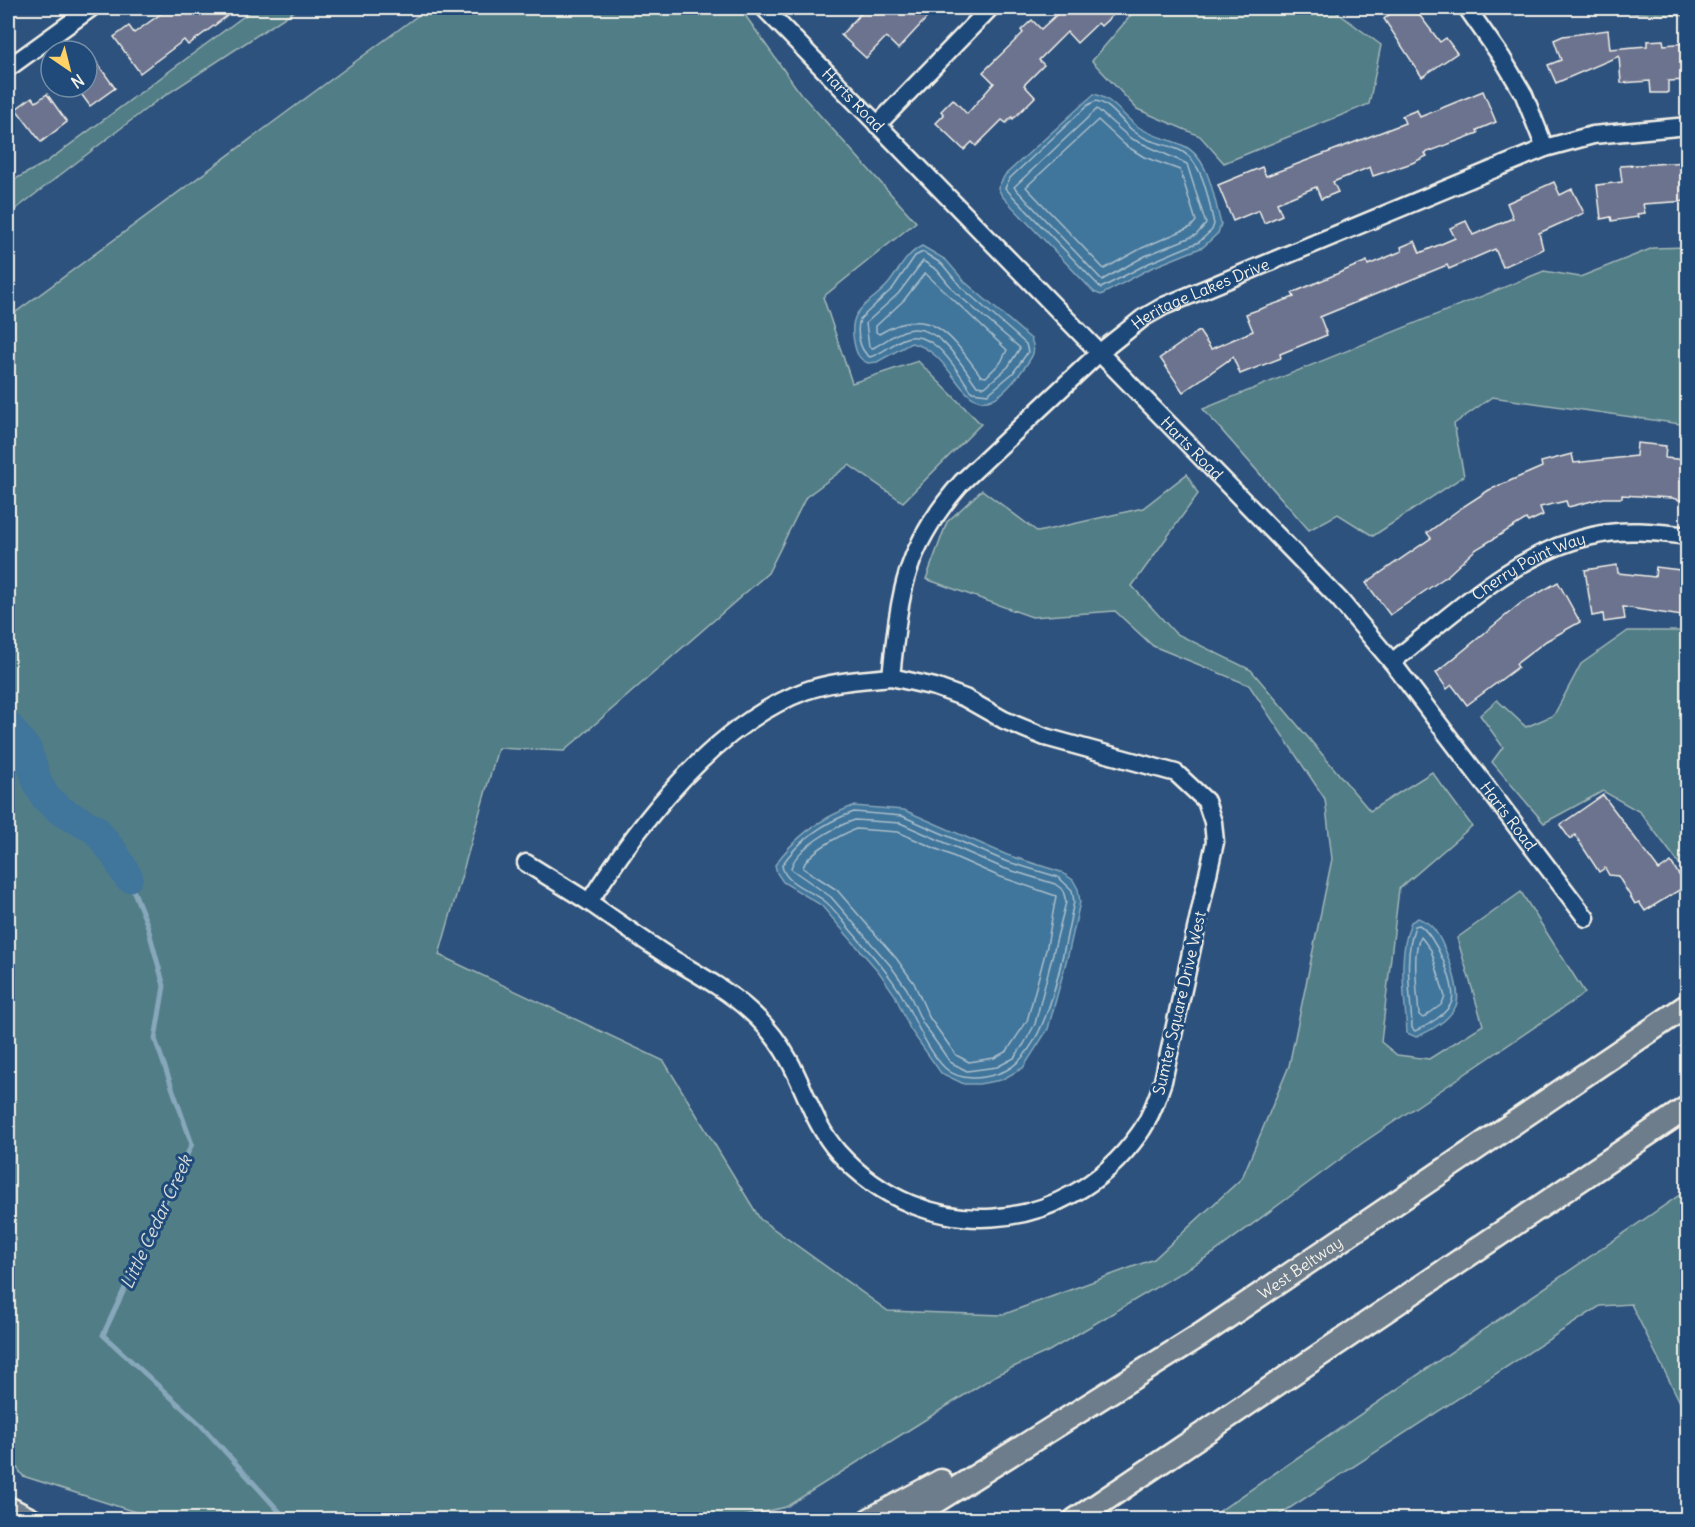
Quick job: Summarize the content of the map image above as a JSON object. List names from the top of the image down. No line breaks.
{"streets":{"highway":["West Beltway"],"street":["Harts Road","Heritage Lakes Drive","Cherry Point Way","Sumter Square Drive West"]},"crossings":[["Harts Road","Heritage Lakes Drive"],["Harts Road","Cherry Point Way"],["Heritage Lakes Drive","Sumter Square Drive West"]],"water":["Little Cedar Creek"],"north":"bottom right"}
